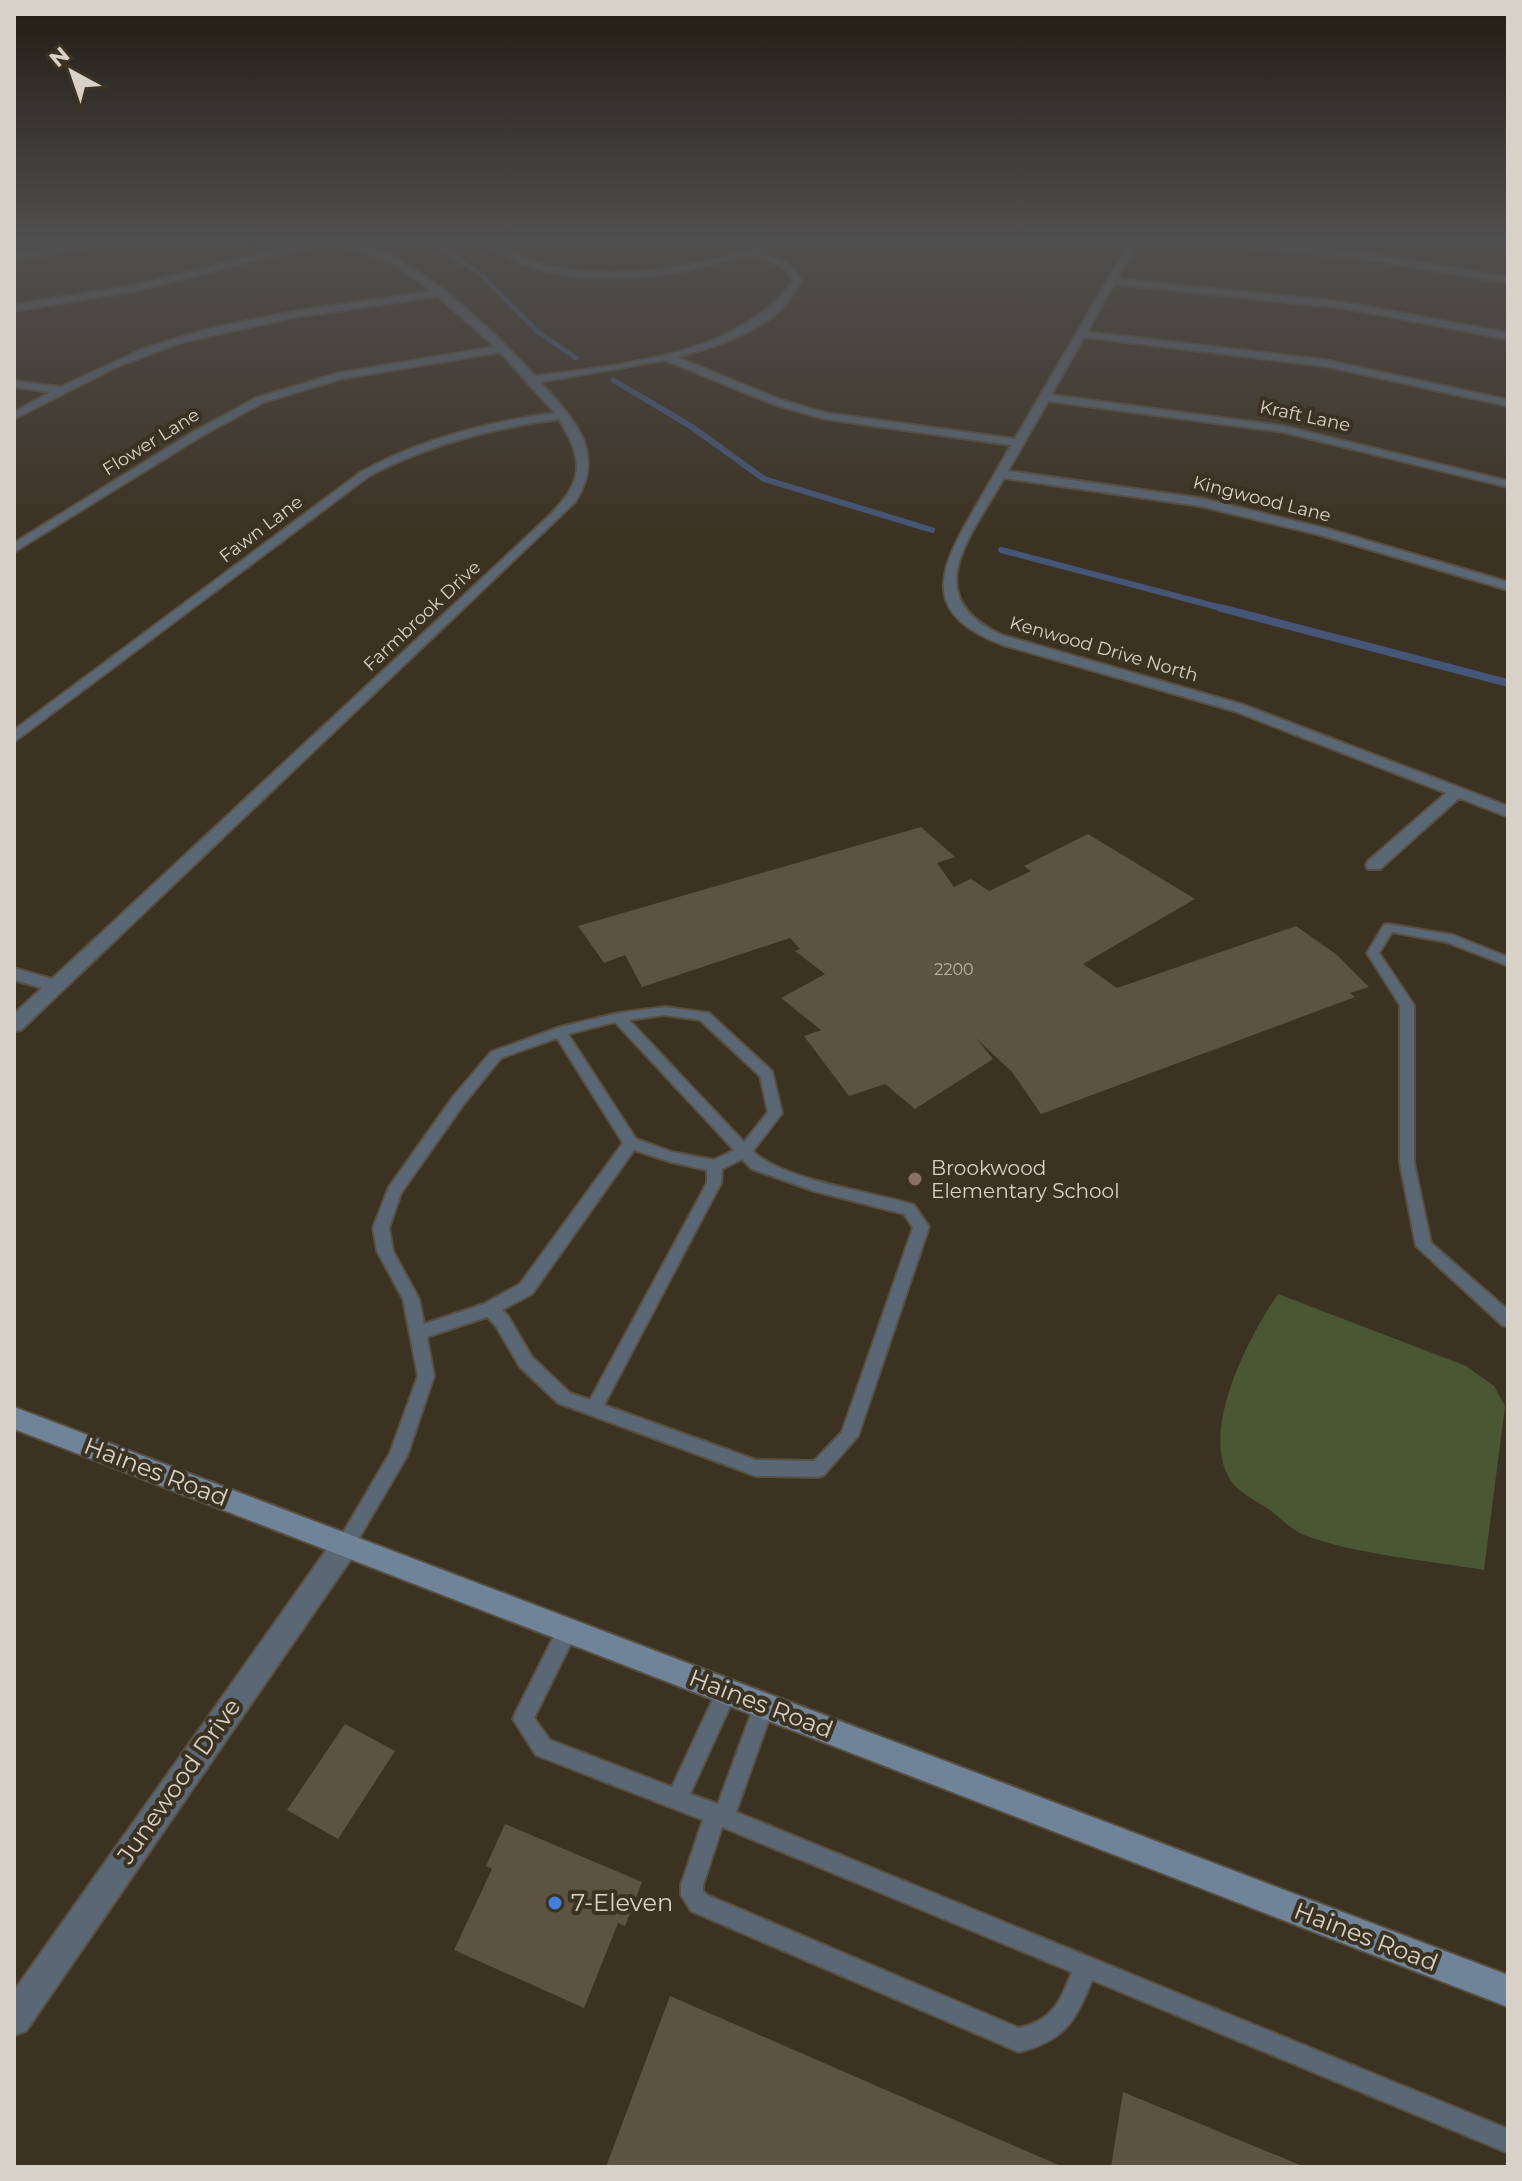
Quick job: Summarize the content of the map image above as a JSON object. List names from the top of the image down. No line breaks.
{"streets":{"street":["Kraft Lane","Flower Lane","Kingwood Lane","Fawn Lane","Farmbrook Drive","Kenwood Drive North","Haines Road","Junewood Drive"]},"crossings":[["Kraft Lane","Kenwood Drive North"],["Flower Lane","Farmbrook Drive"],["Kingwood Lane","Kenwood Drive North"],["Fawn Lane","Farmbrook Drive"],["Haines Road","Junewood Drive"]],"places":["Brookwood Elementary School","7-Eleven"],"house_numbers":["2200"],"north":"top left"}
